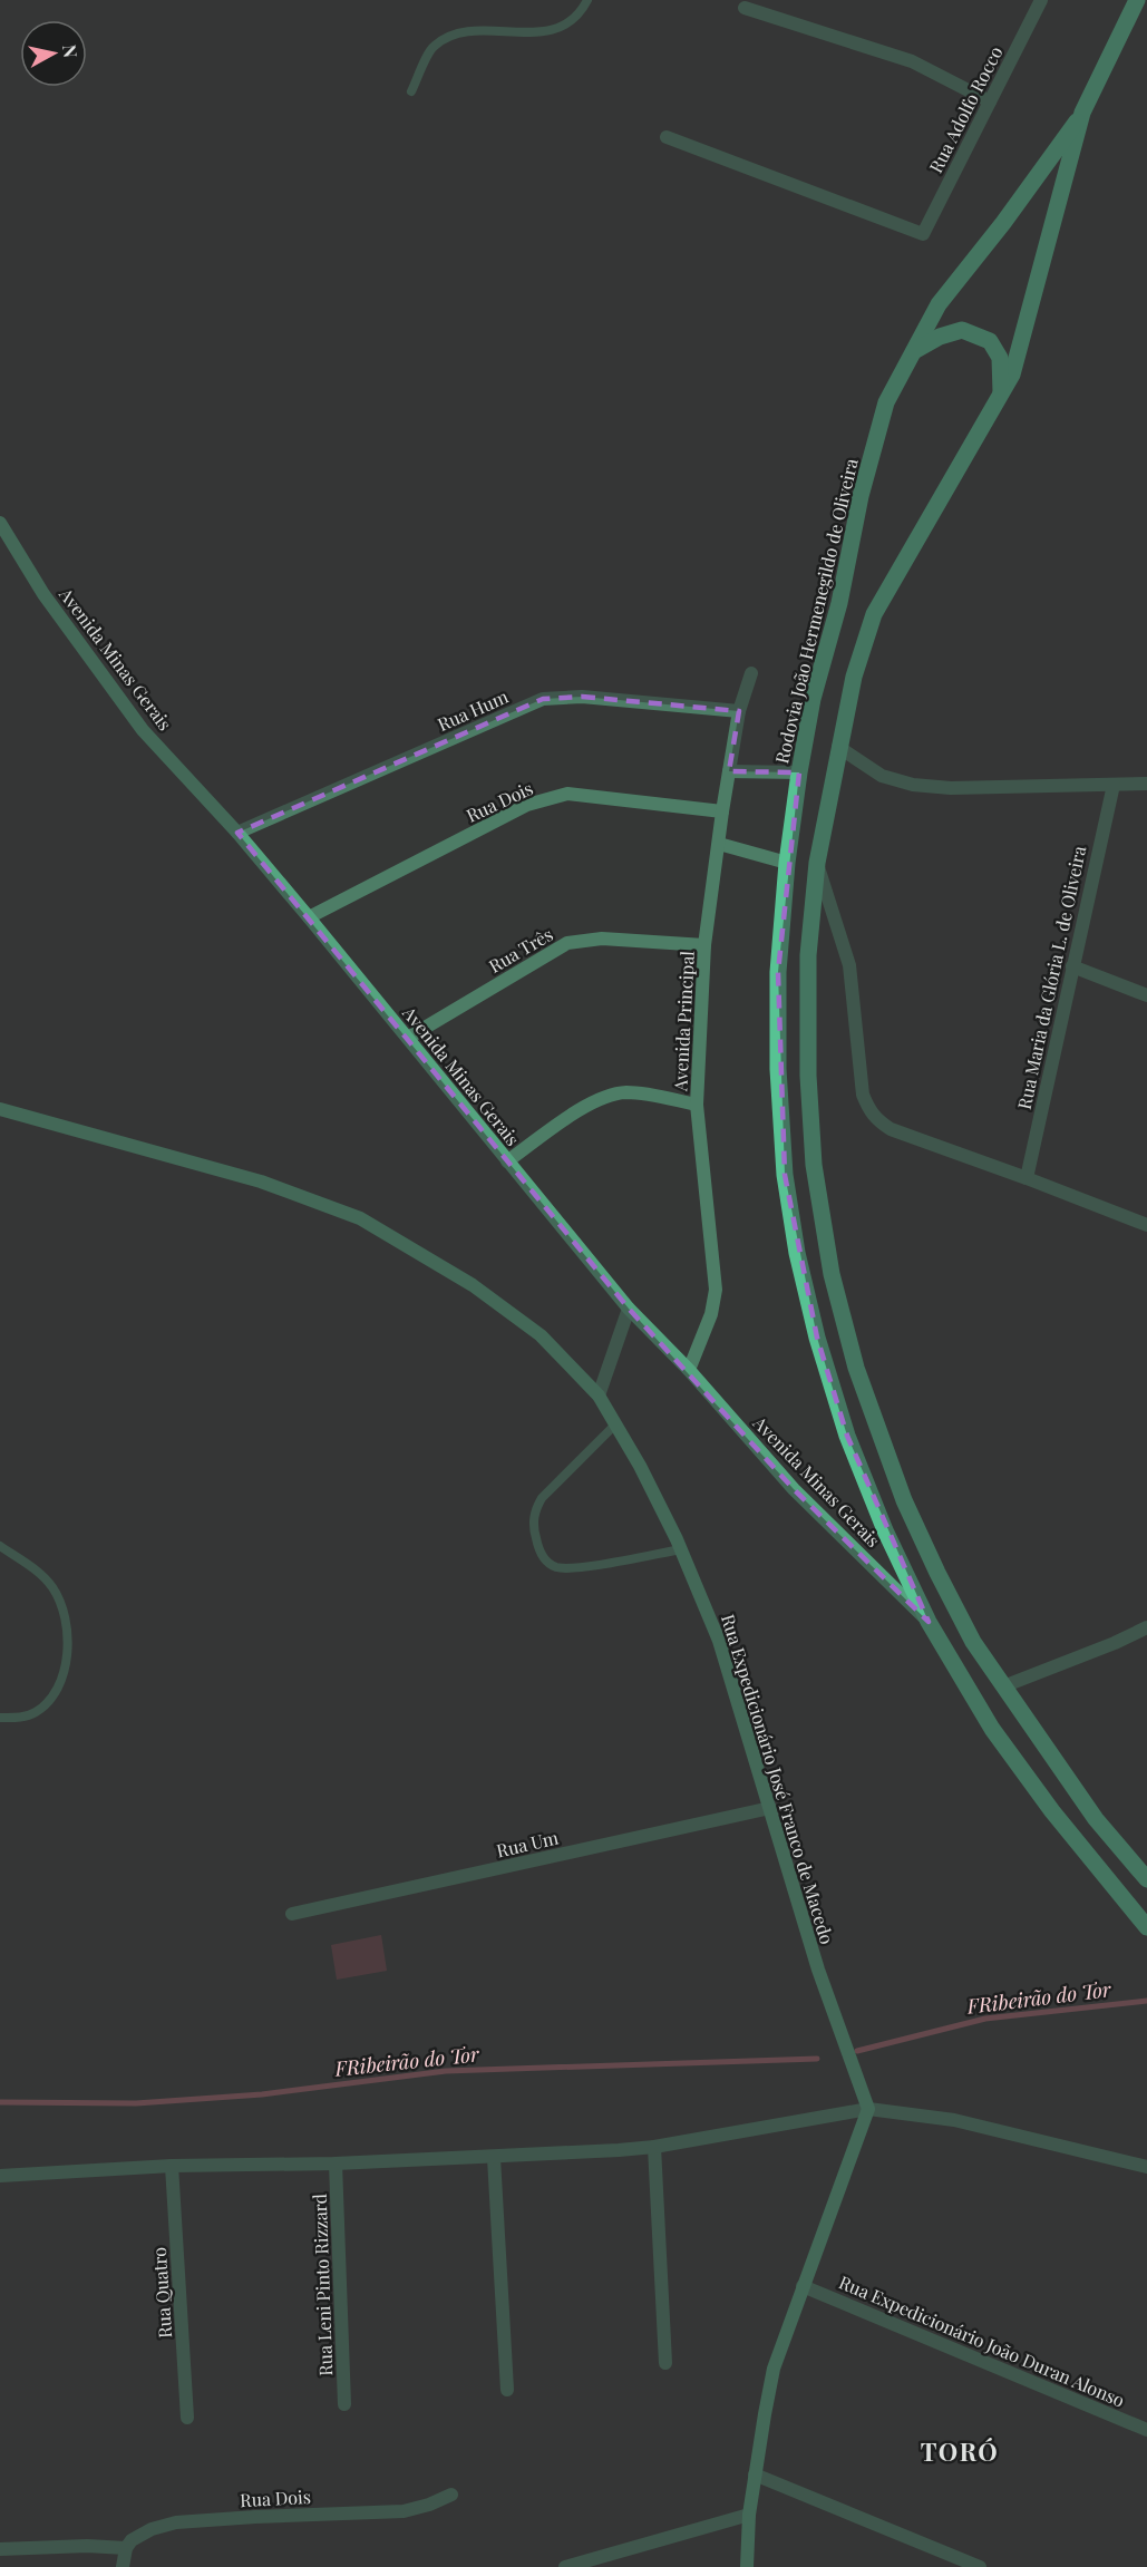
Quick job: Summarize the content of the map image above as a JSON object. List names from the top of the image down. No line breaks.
{"streets":{"main road":["Rodovia João Hermenegildo de Oliveira"],"street":["Rua Adolfo Rocco","Avenida Minas Gerais","Rua Hum","Rua Dois","Rua Três","Rua Maria da Glória L. de Oliveira","Avenida Principal","Rua Expedicionário José Franco de Macedo","Rua Um","Rua Leni Pinto Rizzard","Rua Quatro","Rua Expedicionário João Duran Alonso"]},"crossings":[["Rodovia João Hermenegildo de Oliveira","Avenida Minas Gerais"],["Avenida Minas Gerais","Rua Hum"],["Avenida Minas Gerais","Rua Dois"],["Avenida Minas Gerais","Rua Três"],["Avenida Minas Gerais","Avenida Principal"],["Rua Hum","Avenida Principal"],["Rua Dois","Avenida Principal"],["Rua Três","Avenida Principal"],["Rua Expedicionário José Franco de Macedo","Rua Um"]],"districts":["TORÓ"],"water":["FRibeirão do Tor"],"north":"right"}
